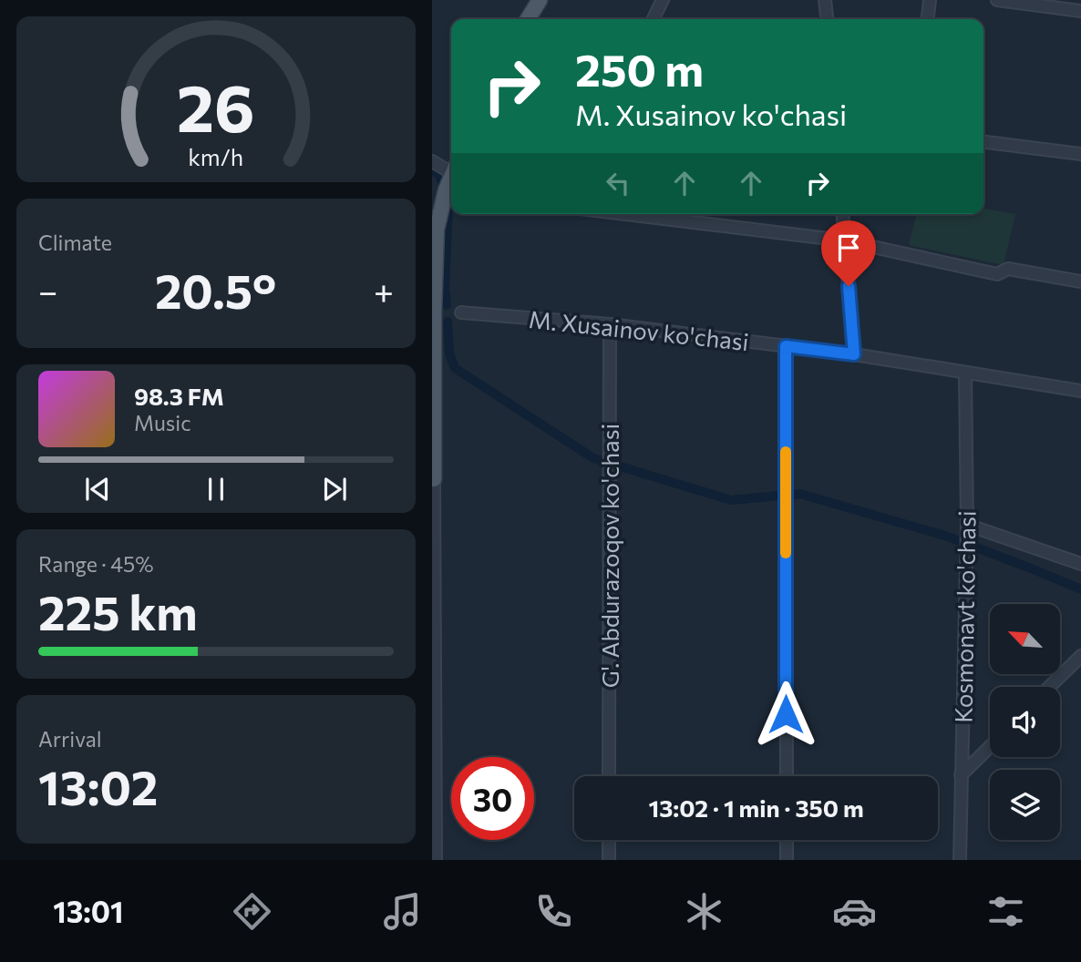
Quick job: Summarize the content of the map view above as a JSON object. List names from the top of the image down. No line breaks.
{"streets":{"street":["M. Xusainov ko'chasi","G'. Abdurazoqov ko'chasi","Kosmonavt ko'chasi"]},"crossings":[["M. Xusainov ko'chasi","G'. Abdurazoqov ko'chasi"],["M. Xusainov ko'chasi","Kosmonavt ko'chasi"]],"north":"top left","page":{"turn":["250 m","M. Xusainov ko'chasi"],"tile":["Climate",["Range · 45%","225 km"],["Arrival","13:02"]],"heat":["−","20.5°","+"],"song":["98.3 FM","Music"],"limit":"30","trip":"13:02 · 1 min · 350 m","tabs":"13:01","gauge":["26","km/h"]}}
